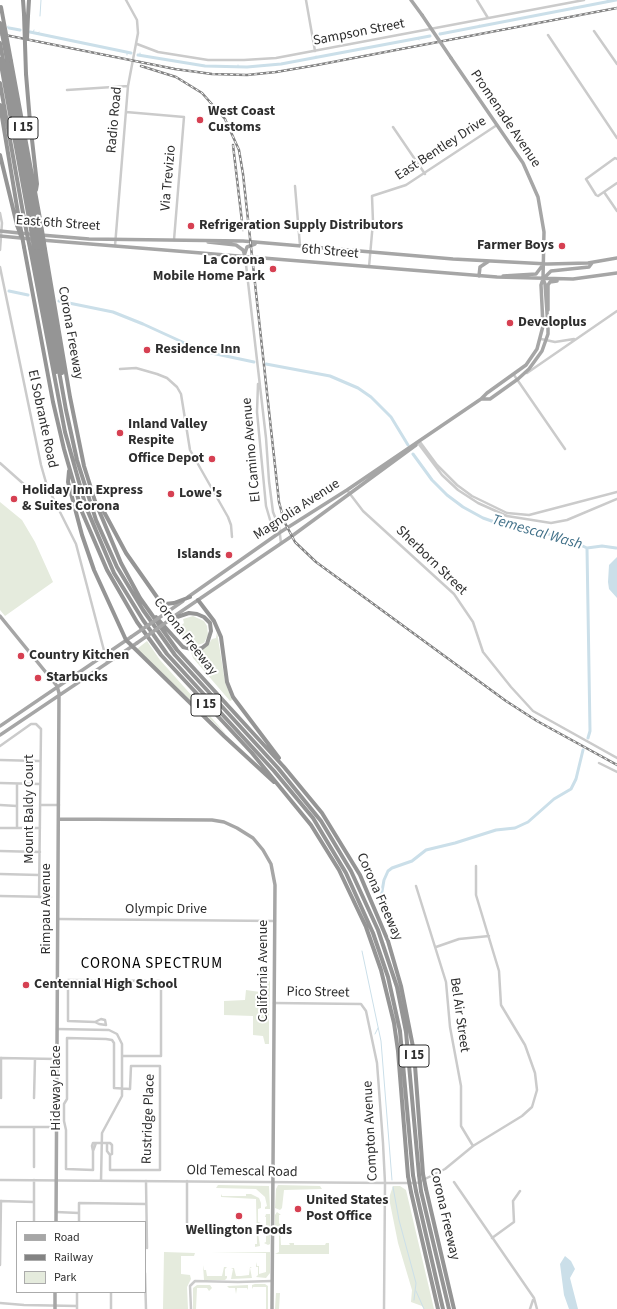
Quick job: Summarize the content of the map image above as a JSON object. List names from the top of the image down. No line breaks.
{"streets":{"highway":["I 15","Corona Freeway"],"main road":["Promenade Avenue","East 6th Street","6th Street","Magnolia Avenue","Rimpau Avenue","California Avenue"],"street":["Sampson Street","Radio Road","East Bentley Drive","Via Trevizio","El Sobrante Road","El Camino Avenue","Sherborn Street","Mount Baldy Court","Olympic Drive","Pico Street","Bel Air Street","Hideway Place","Rustridge Place","Compton Avenue","Old Temescal Road"]},"crossings":[["Sampson Street","Radio Road"],["Promenade Avenue","East Bentley Drive"],["Promenade Avenue","6th Street"],["Promenade Avenue","Magnolia Avenue"],["Radio Road","Via Trevizio"],["Radio Road","East 6th Street"],["Radio Road","6th Street"],["I 15","Corona Freeway"],["East Bentley Drive","6th Street"],["Via Trevizio","6th Street"],["East 6th Street","6th Street"],["6th Street","El Camino Avenue"],["6th Street","Magnolia Avenue"],["El Sobrante Road","Magnolia Avenue"],["El Camino Avenue","Magnolia Avenue"],["Magnolia Avenue","Sherborn Street"],["Magnolia Avenue","Rimpau Avenue"],["Rimpau Avenue","Olympic Drive"],["Rimpau Avenue","California Avenue"],["Rimpau Avenue","Old Temescal Road"],["Olympic Drive","California Avenue"],["California Avenue","Pico Street"],["California Avenue","Old Temescal Road"],["Pico Street","Compton Avenue"],["Bel Air Street","Old Temescal Road"],["Hideway Place","Rustridge Place"],["Compton Avenue","Old Temescal Road"]],"districts":["CORONA SPECTRUM"],"water":["Temescal Wash"],"places":["West Coast Customs","Refrigeration Supply Distributors","Farmer Boys","La Corona Mobile Home Park","Developlus","Residence Inn","Inland Valley Respite","Office Depot","Lowe's","Holiday Inn Express & Suites Corona","Islands","Country Kitchen","Starbucks","Centennial High School","United States Post Office","Wellington Foods"],"legend":["Road","Railway","Park"]}
